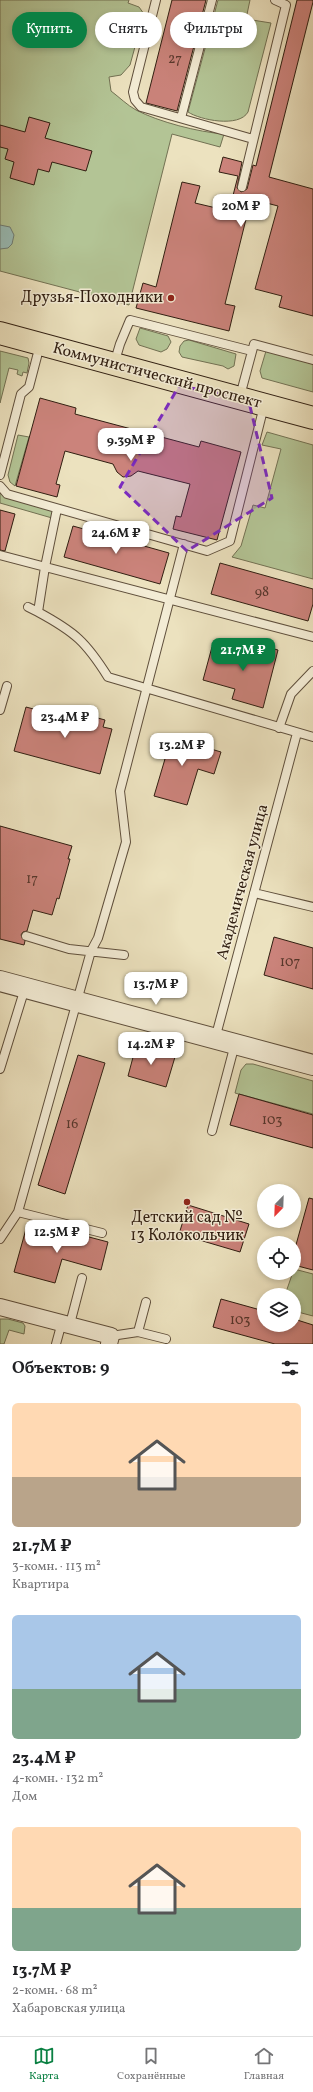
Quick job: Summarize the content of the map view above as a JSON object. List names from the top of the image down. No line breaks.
{"streets":{"main road":["Коммунистический проспект"],"lane":["Академическая улица"]},"places":["Друзья-Походники","Детский сад № 13 Колокольчик"],"house_numbers":["27","98","17","107","103","16","103"],"north":"bottom left","page":{"chip":["Купить","Снять","Фильтры"],"price":["20M ₽","9.39M ₽","24.6M ₽","21.7M ₽","23.4M ₽","13.2M ₽","13.7M ₽","14.2M ₽","12.5M ₽"],"heading":"Объектов: 9","list":[{"name":"21.7M ₽","note":"3-комн. · 113 m² · Квартира"},{"name":"23.4M ₽","note":"4-комн. · 132 m² · Дом"},{"name":"13.7M ₽","note":"2-комн. · 68 m² · Хабаровская улица"}],"tabs":["Карта","Сохранённые","Главная"]}}
